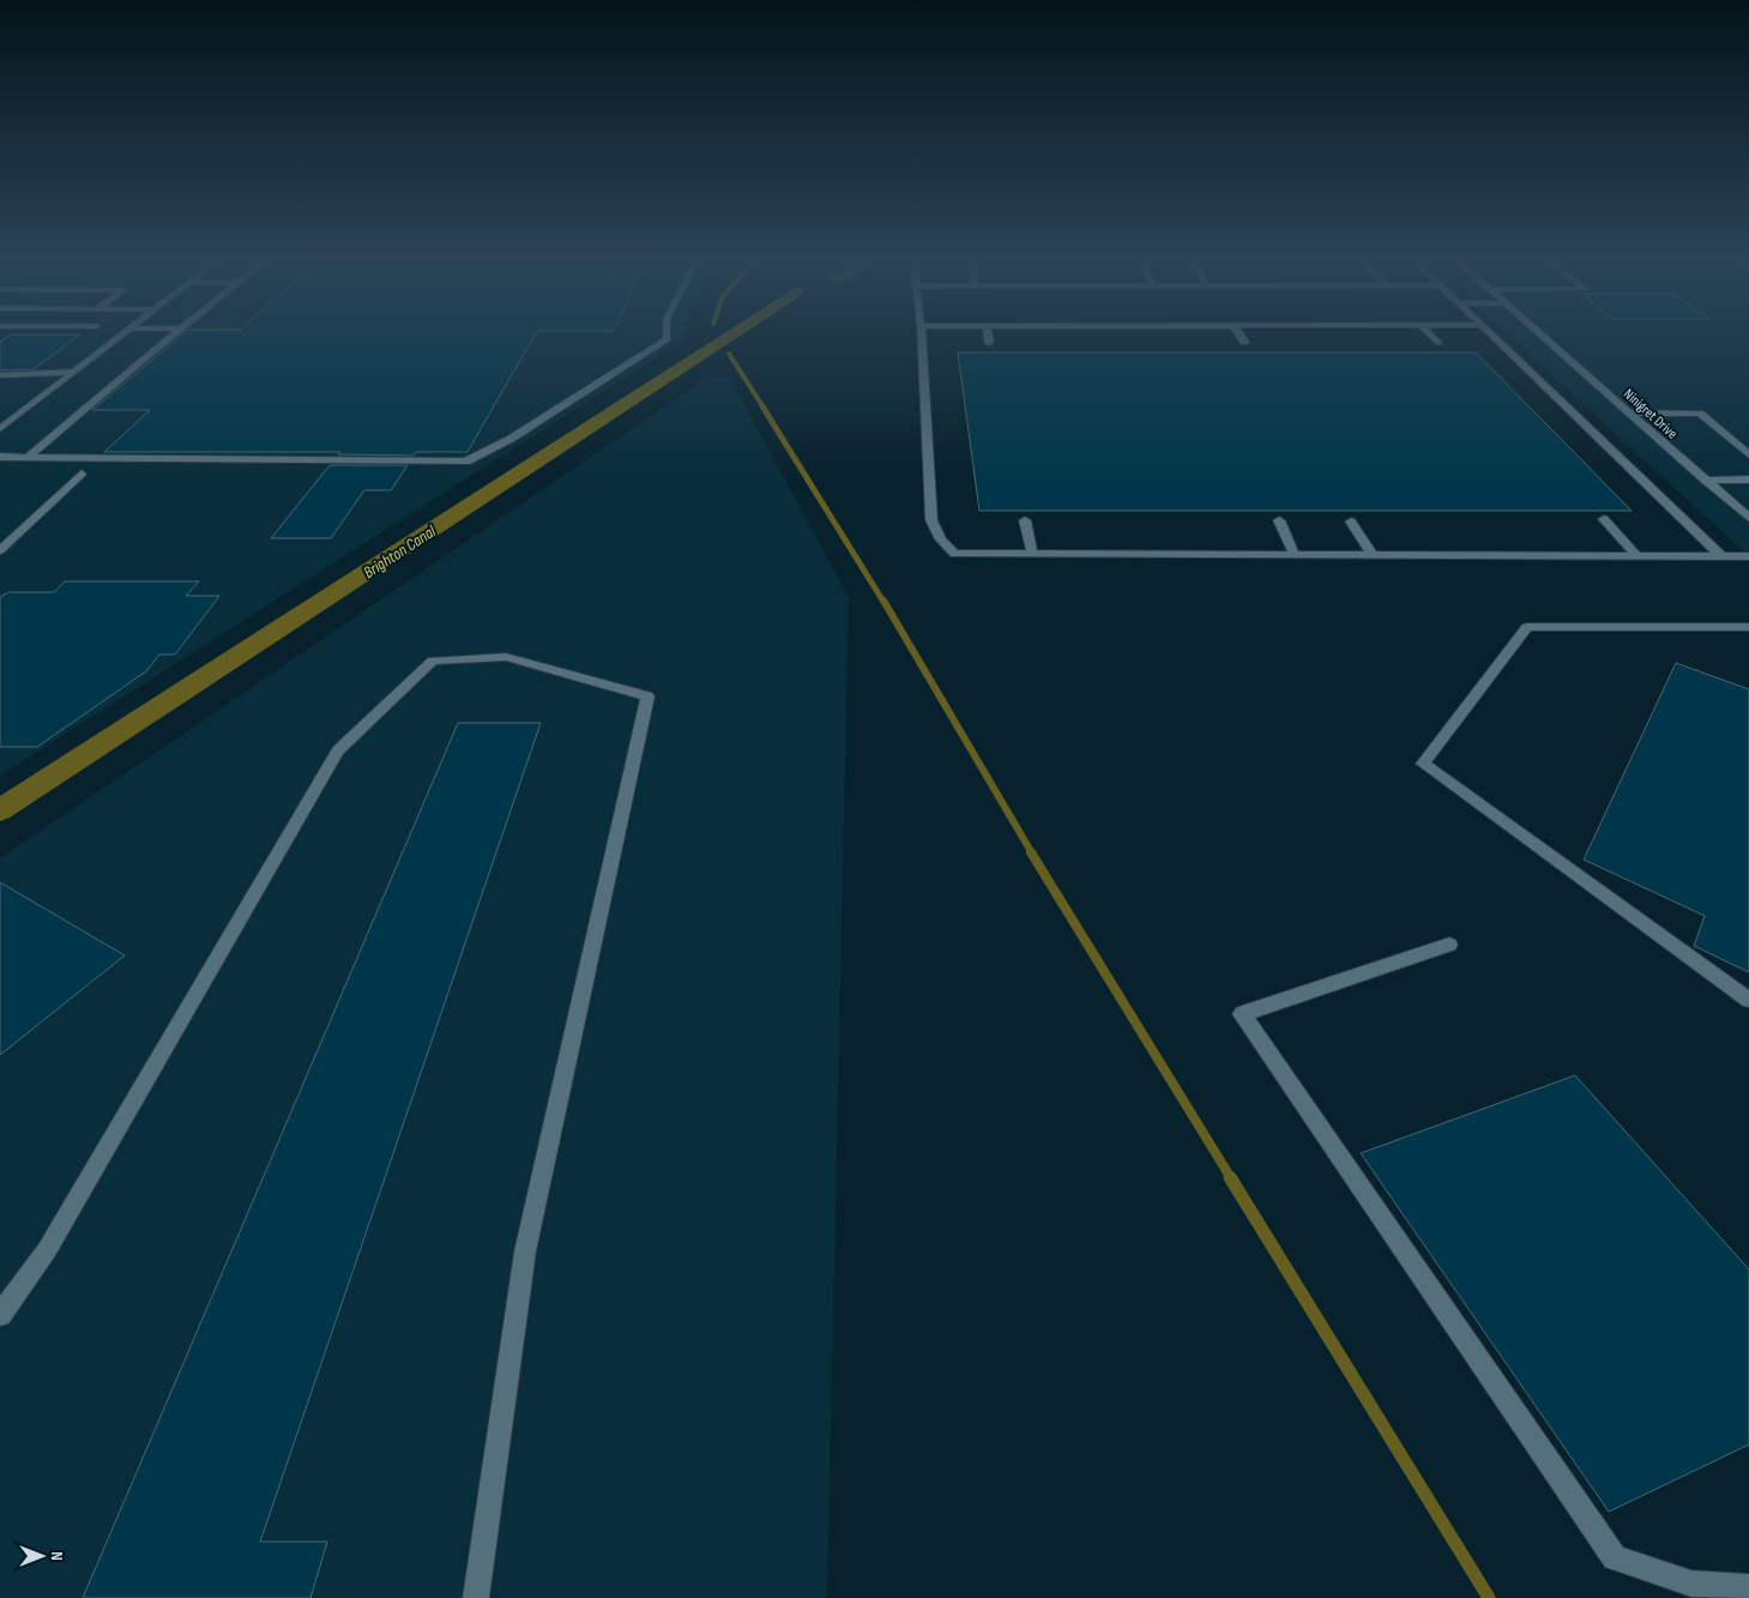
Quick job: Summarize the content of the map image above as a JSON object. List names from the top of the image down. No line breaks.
{"streets":{"street":["Ninigret Drive"]},"water":["Brighton Canal"],"north":"right"}
